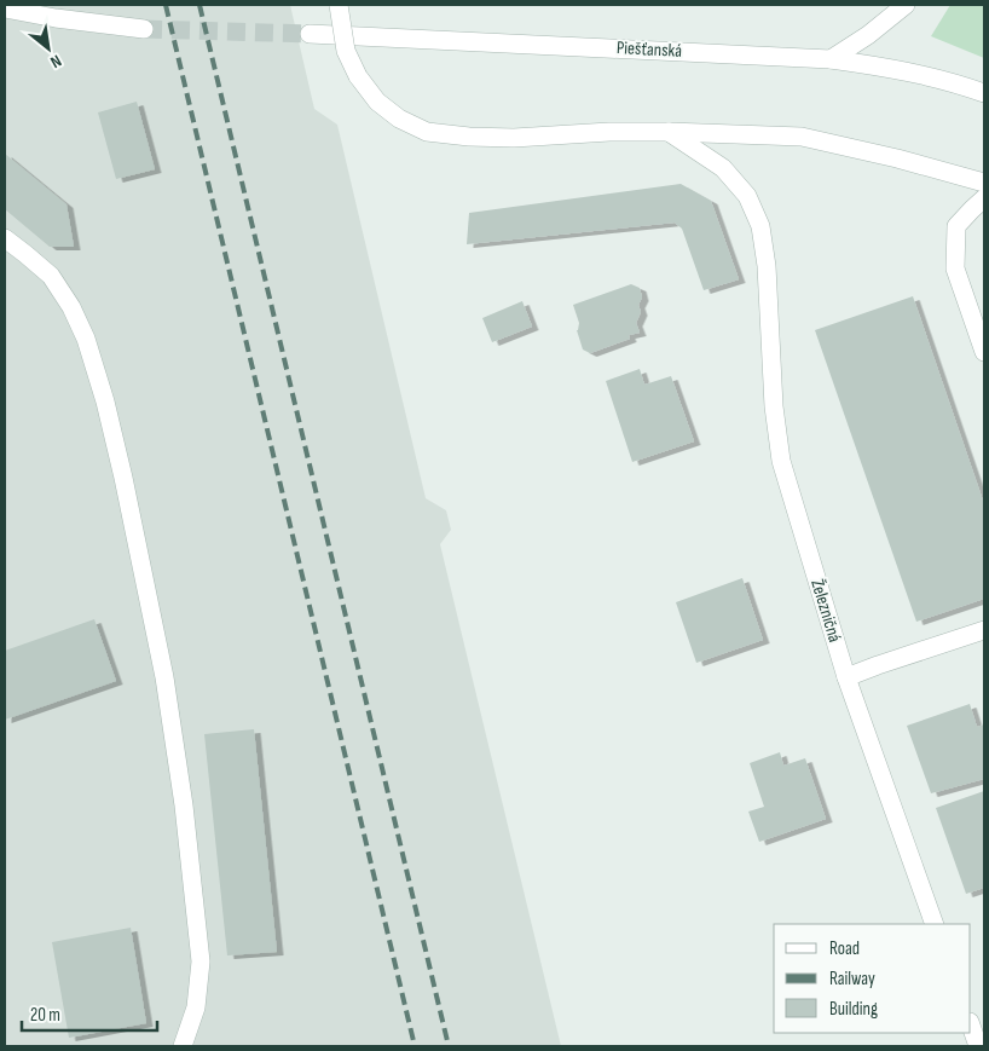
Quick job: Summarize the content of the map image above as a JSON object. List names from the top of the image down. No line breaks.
{"streets":{"street":["Piešťanská","Železničná"]},"legend":["Road","Railway","Building"],"scale_bar":"20 m","north":"bottom right"}
